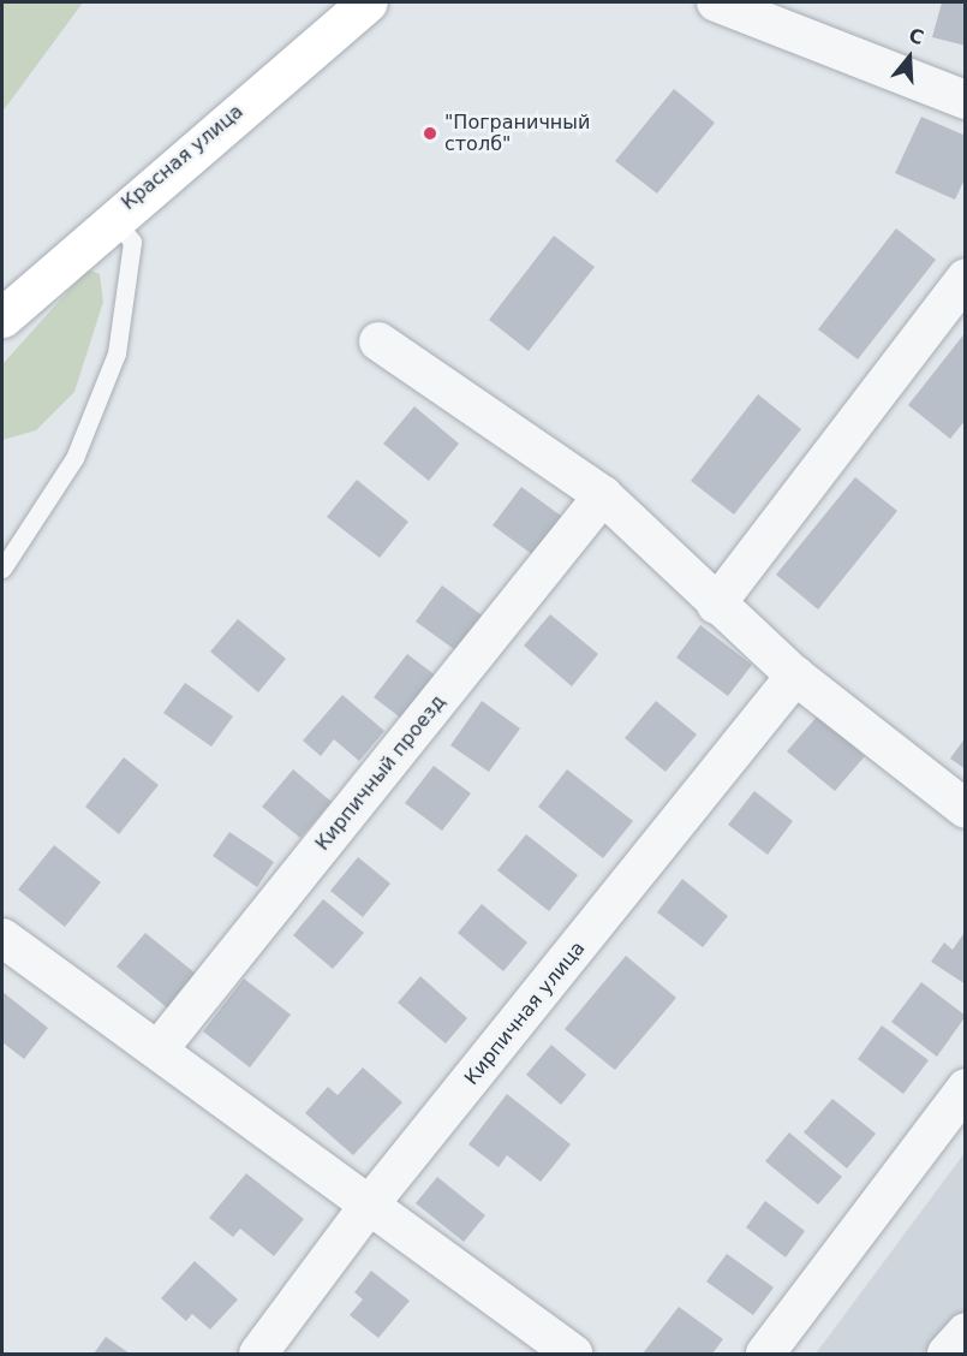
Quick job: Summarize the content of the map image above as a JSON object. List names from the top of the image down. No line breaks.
{"streets":{"main road":["Красная улица"],"street":["Кирпичный проезд","Кирпичная улица"]},"places":["\"Пограничный столб\""],"north":"top"}
